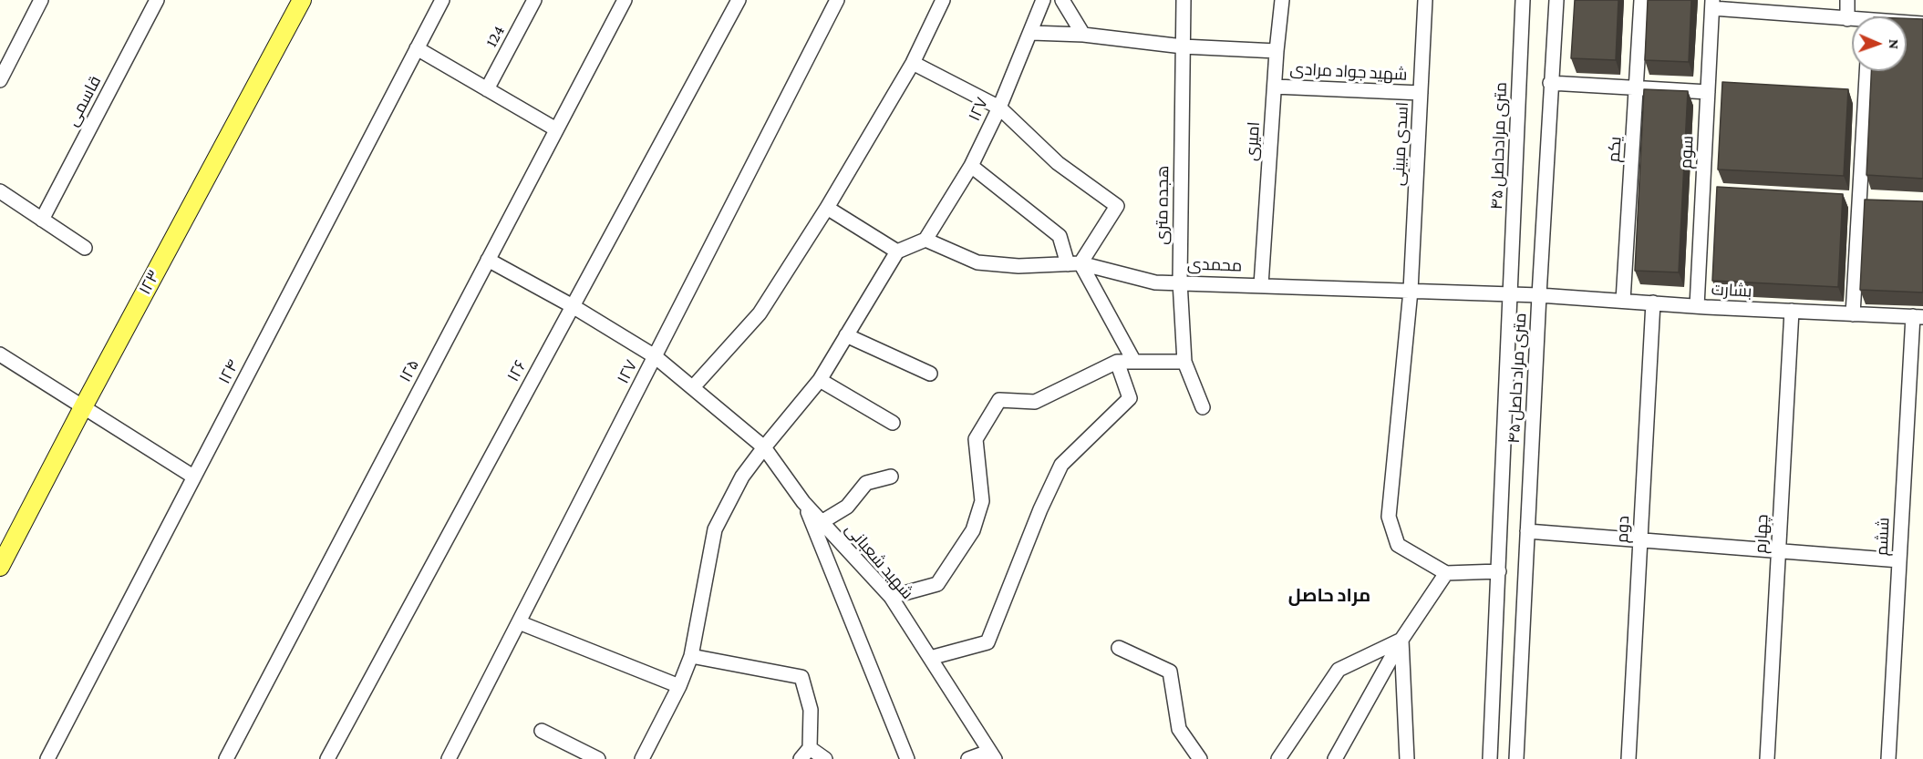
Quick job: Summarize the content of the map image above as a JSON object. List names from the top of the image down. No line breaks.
{"streets":{"main road":["۱۲۳"],"street":["124","شهید جواد مرادی","قاسمی","۱۲۷","امیری","اسدی مبینی","۴۵ متری مرادحاصل","یکم","سوم","هجده متری","محمدی","بشارت","۱۲۵","۱۲۶","۱۲۴","۴۵ متری مراد حاصل","دوم","چهارم","ششم","شهید شعبانی"]},"crossings":[["شهید جواد مرادی","امیری"],["شهید جواد مرادی","اسدی مبینی"],["۱۲۷","محمدی"],["۱۲۷","شهید شعبانی"],["امیری","محمدی"],["اسدی مبینی","محمدی"],["۴۵ متری مرادحاصل","محمدی"],["۴۵ متری مرادحاصل","۴۵ متری مراد حاصل"],["یکم","بشارت"],["سوم","بشارت"],["هجده متری","محمدی"],["محمدی","بشارت"],["محمدی","۴۵ متری مراد حاصل"],["بشارت","۴۵ متری مراد حاصل"],["بشارت","دوم"],["بشارت","چهارم"],["بشارت","ششم"],["۱۲۵","شهید شعبانی"],["۱۲۶","شهید شعبانی"]],"districts":["مراد حاصل"],"north":"right"}
